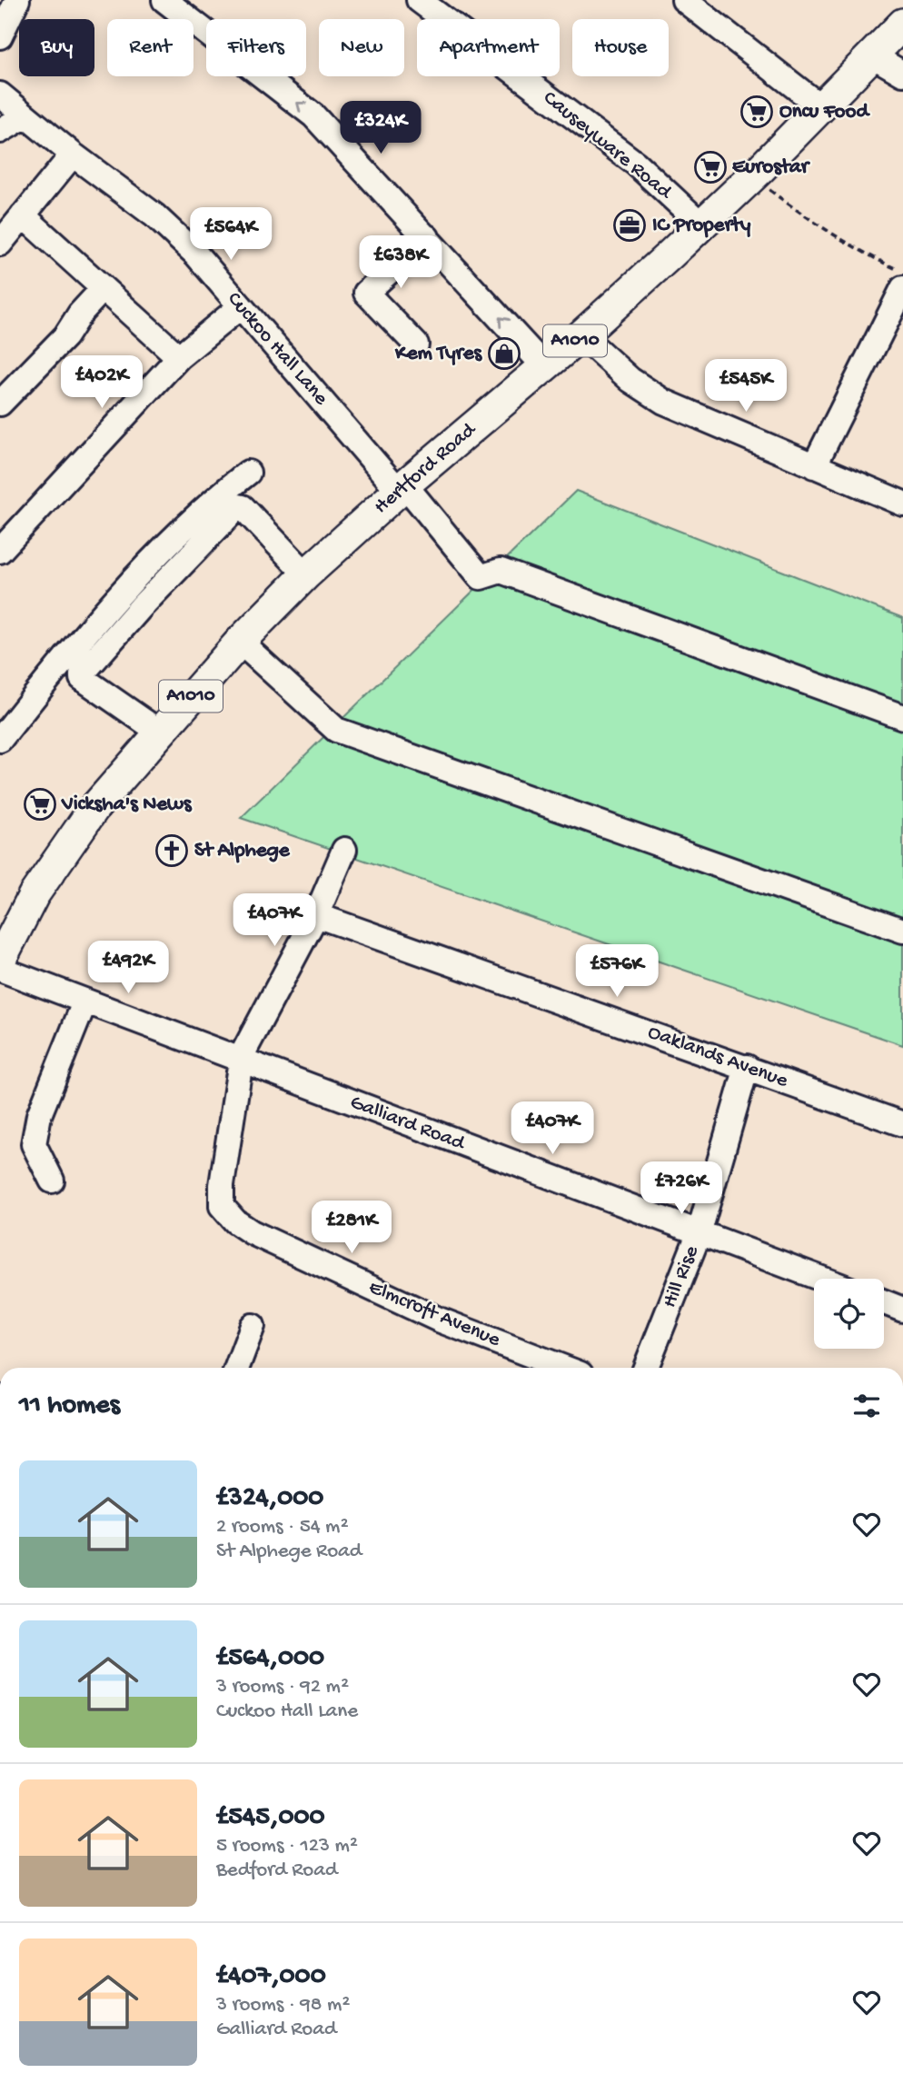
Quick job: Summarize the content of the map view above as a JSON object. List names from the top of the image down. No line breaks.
{"streets":{"main road":["A1010","Hertford Road"],"street":["Causeyware Road","Cuckoo Hall Lane","Oaklands Avenue","Galliard Road","Hill Rise","Elmcroft Avenue"]},"crossings":[["Causeyware Road","Hertford Road"],["Cuckoo Hall Lane","Hertford Road"],["Oaklands Avenue","Hill Rise"],["Oaklands Avenue","Elmcroft Avenue"],["Galliard Road","Hill Rise"],["Galliard Road","Elmcroft Avenue"]],"places":{"supermarket":["Oncu Food","Eurostar","Vicksha's News"],"office":["IC Property"],"shop":["Kem Tyres"],"church":["St Alphege"]},"page":{"chip":["Buy","Rent","Filters","New","Apartment","House"],"price":["£324K","£564K","£638K","£402K","£545K","£407K","£492K","£576K","£407K","£726K","£281K"],"heading":"11 homes","list":[{"name":"£324,000","note":"2 rooms · 54 m² · St Alphege Road"},{"name":"£564,000","note":"3 rooms · 92 m² · Cuckoo Hall Lane"},{"name":"£545,000","note":"5 rooms · 123 m² · Bedford Road"},{"name":"£407,000","note":"3 rooms · 98 m² · Galliard Road"}]}}
